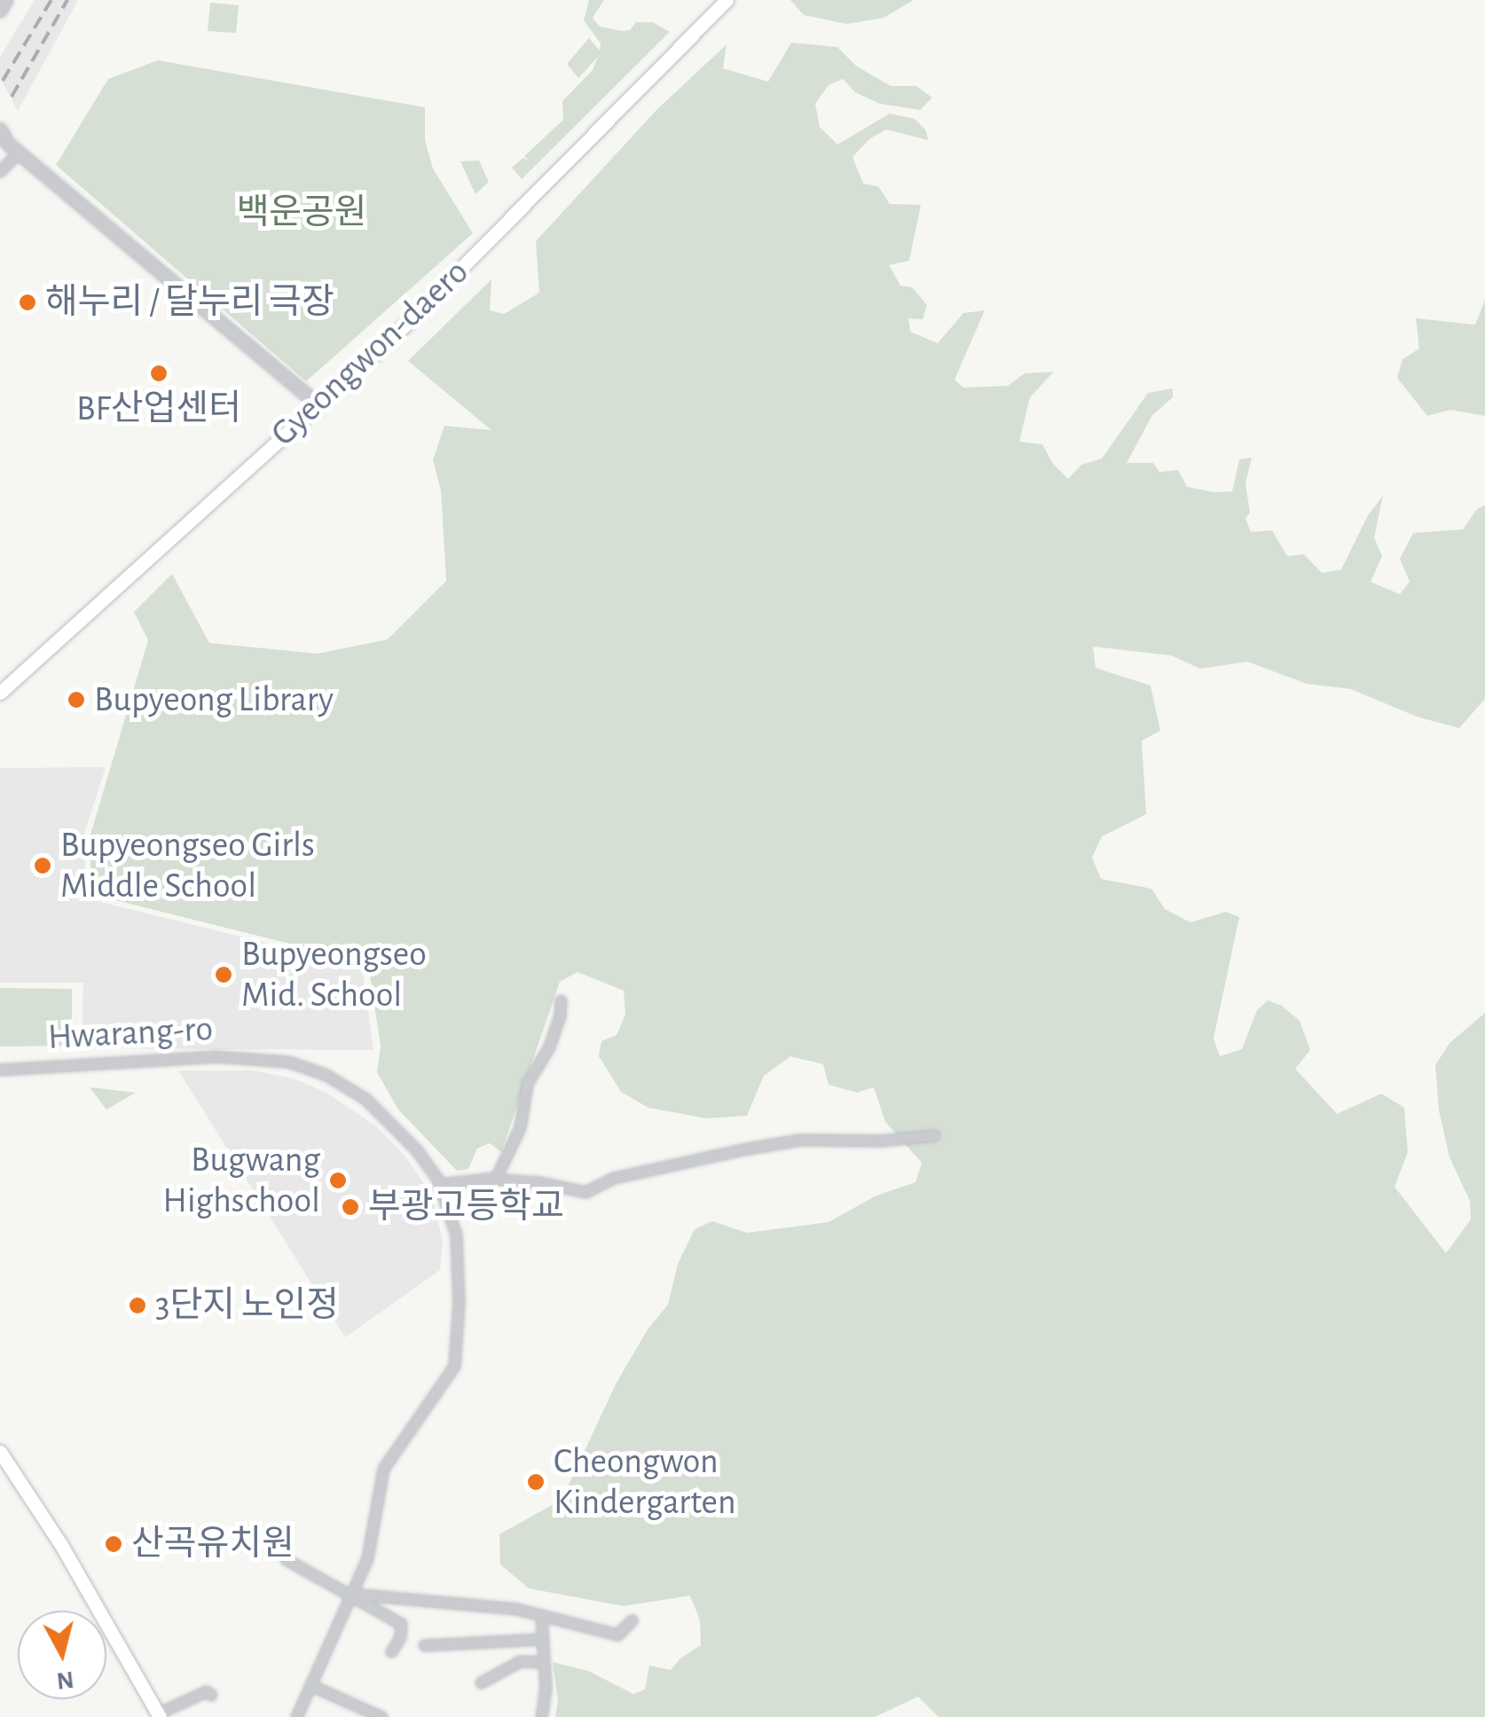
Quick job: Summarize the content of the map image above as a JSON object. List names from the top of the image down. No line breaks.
{"streets":{"main road":["Gyeongwon-daero"],"street":["Hwarang-ro"]},"parks":["백운공원"],"places":["해누리 / 달누리 극장","BF산업센터","Bupyeong Library","Bupyeongseo Girls Middle School","Bupyeongseo Mid. School","Bugwang Highschool","부광고등학교","3단지 노인정","Cheongwon Kindergarten","산곡유치원"],"north":"bottom"}
